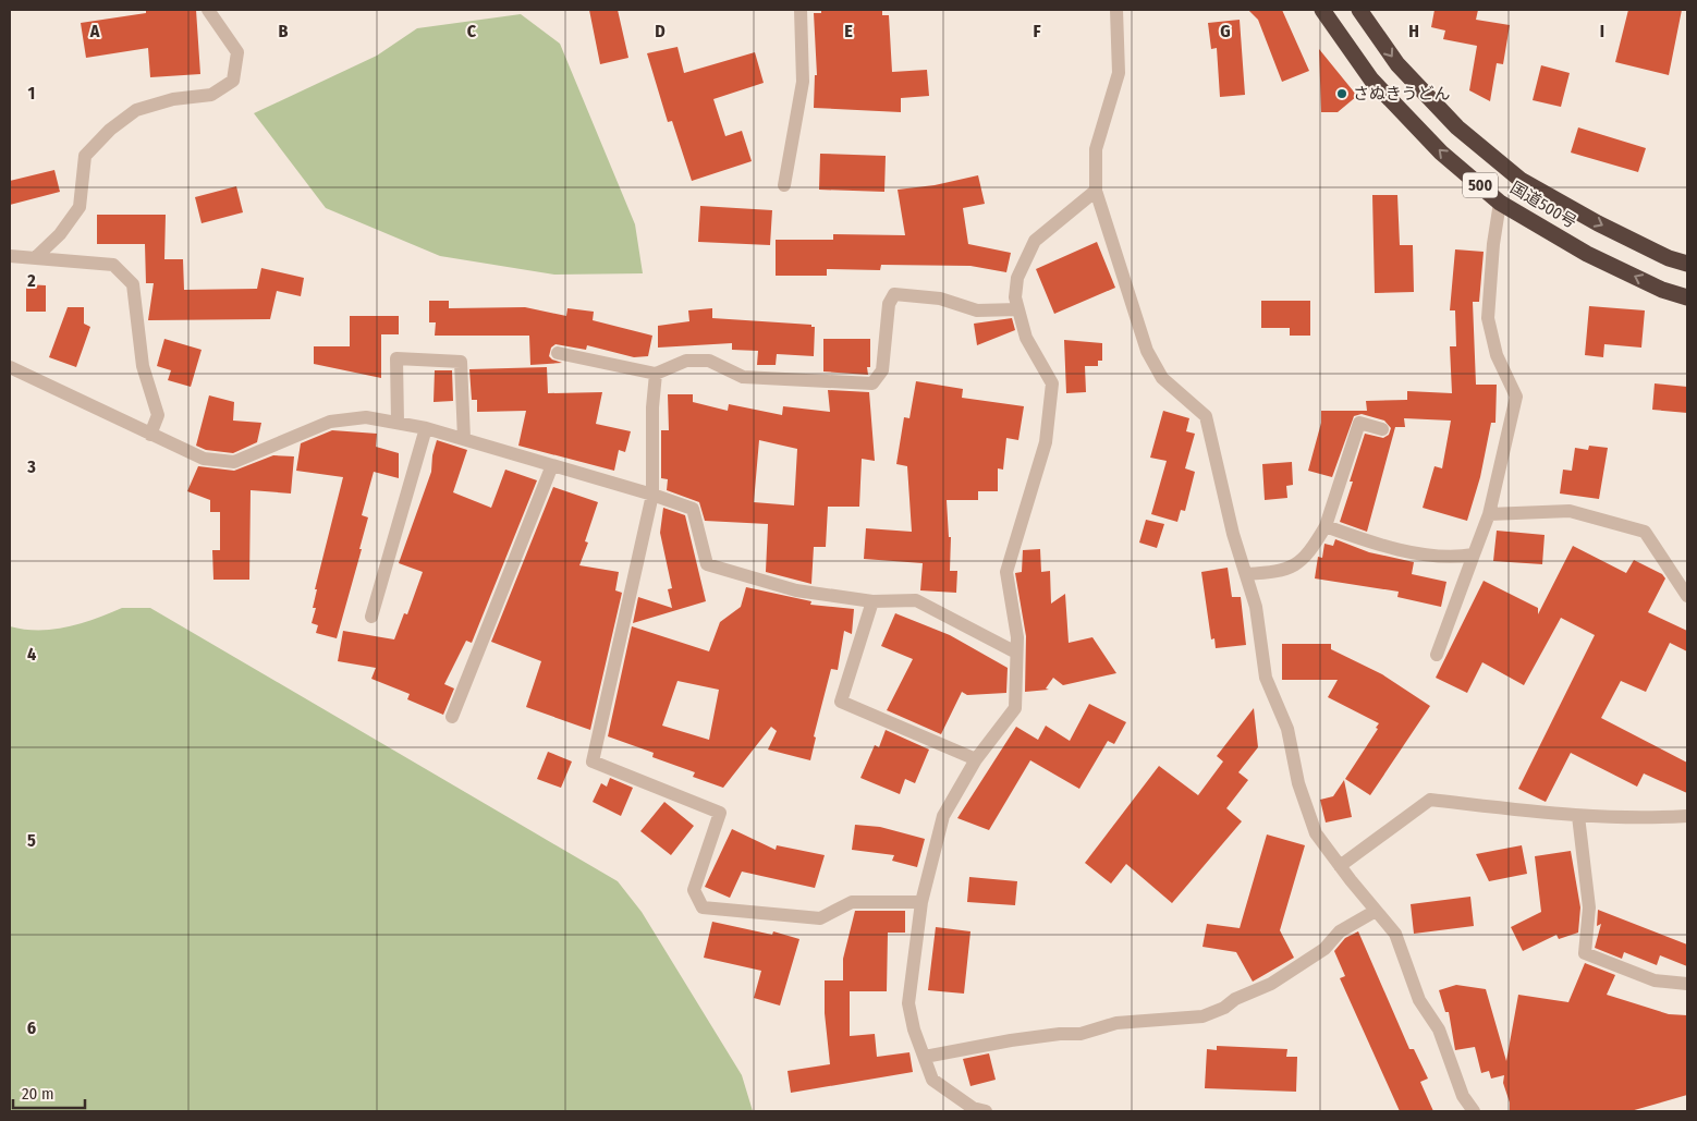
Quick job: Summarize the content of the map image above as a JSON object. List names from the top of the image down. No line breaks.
{"streets":{"highway":["500","国道500号"]},"places":["さぬきうどん"],"scale_bar":"20 m","grid":{"columns":["A","B","C","D","E","F","G","H","I"],"rows":["1","2","3","4","5","6"]}}
